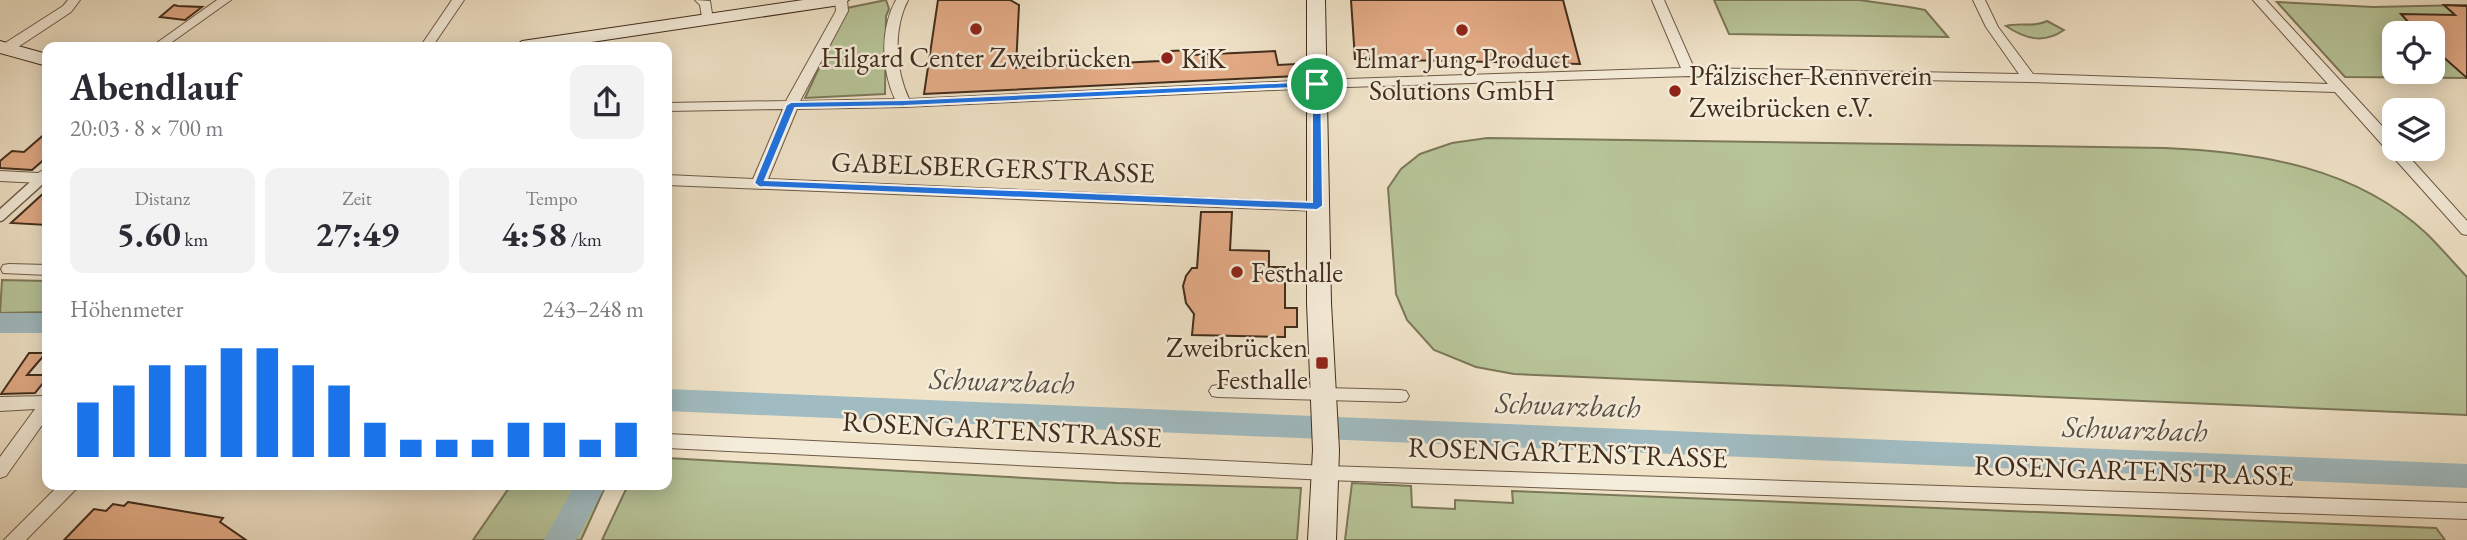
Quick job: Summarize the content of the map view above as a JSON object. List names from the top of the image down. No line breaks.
{"streets":{"street":["GABELSBERGERSTRASSE","ROSENGARTENSTRASSE"]},"water":["Schwarzbach"],"places":{"other":["Hilgard Center Zweibrücken","Elmar Jung Product Solutions GmbH","KiK","Pfälzischer Rennverein Zweibrücken e.V.","Festhalle"],"transit":["Zweibrücken Festhalle"]},"page":{"heading":["Abendlauf","20:03 · 8 × 700 m"],"stats":[["Distanz","5.60 km"],["Zeit","27:49"],["Tempo","4:58 /km"]],"chart":["Höhenmeter","243–248 m"]}}
